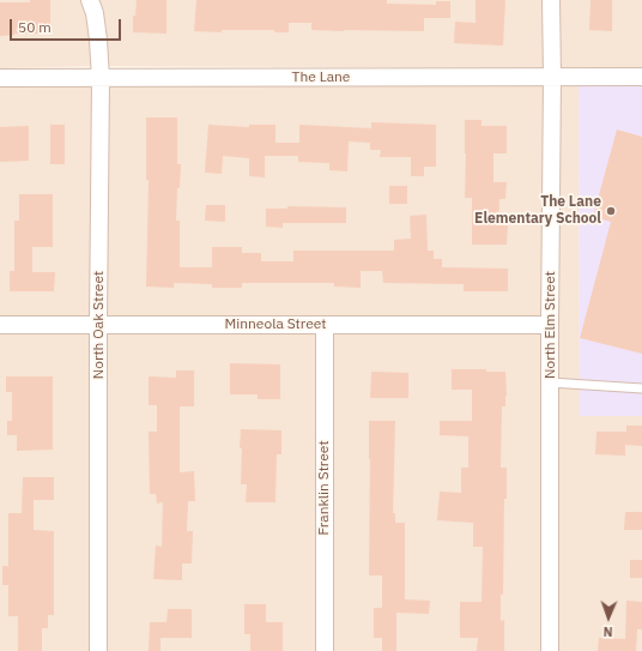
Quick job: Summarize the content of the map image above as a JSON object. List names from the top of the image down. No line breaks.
{"streets":{"street":["The Lane","North Oak Street","Minneola Street","North Elm Street","Franklin Street"]},"crossings":[["The Lane","North Oak Street"],["The Lane","North Elm Street"],["North Oak Street","Minneola Street"],["Minneola Street","North Elm Street"],["Minneola Street","Franklin Street"]],"places":["The Lane Elementary School"],"scale_bar":"50 m","north":"bottom"}
